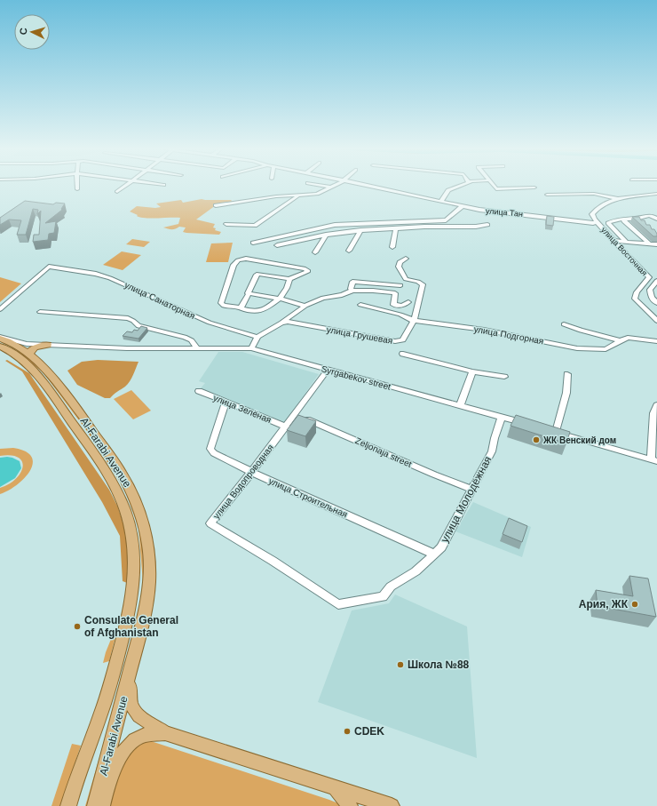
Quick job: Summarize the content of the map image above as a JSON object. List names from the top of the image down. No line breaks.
{"streets":{"main road":["Al-Farabi Avenue"],"street":["улица Тан","улица Восточная","улица Санаторная","улица Грушевая","улица Подгорная","Syrgabekov street","улица Зелёная","Zeljonaja street","улица Водопроводная","улица Строительная","улица Молодёжная"]},"crossings":[["улица Тан","улица Восточная"],["улица Грушевая","улица Подгорная"],["Syrgabekov street","Al-Farabi Avenue"],["Syrgabekov street","улица Водопроводная"],["Syrgabekov street","улица Молодёжная"],["улица Зелёная","улица Водопроводная"],["улица Зелёная","улица Строительная"],["Zeljonaja street","улица Водопроводная"],["Zeljonaja street","улица Молодёжная"],["улица Водопроводная","улица Строительная"],["улица Водопроводная","улица Молодёжная"],["улица Строительная","улица Молодёжная"]],"places":["ЖК Венский дом","Ария, ЖК","Consulate General of Afghanistan","Школа №88","CDEK"],"north":"left"}
